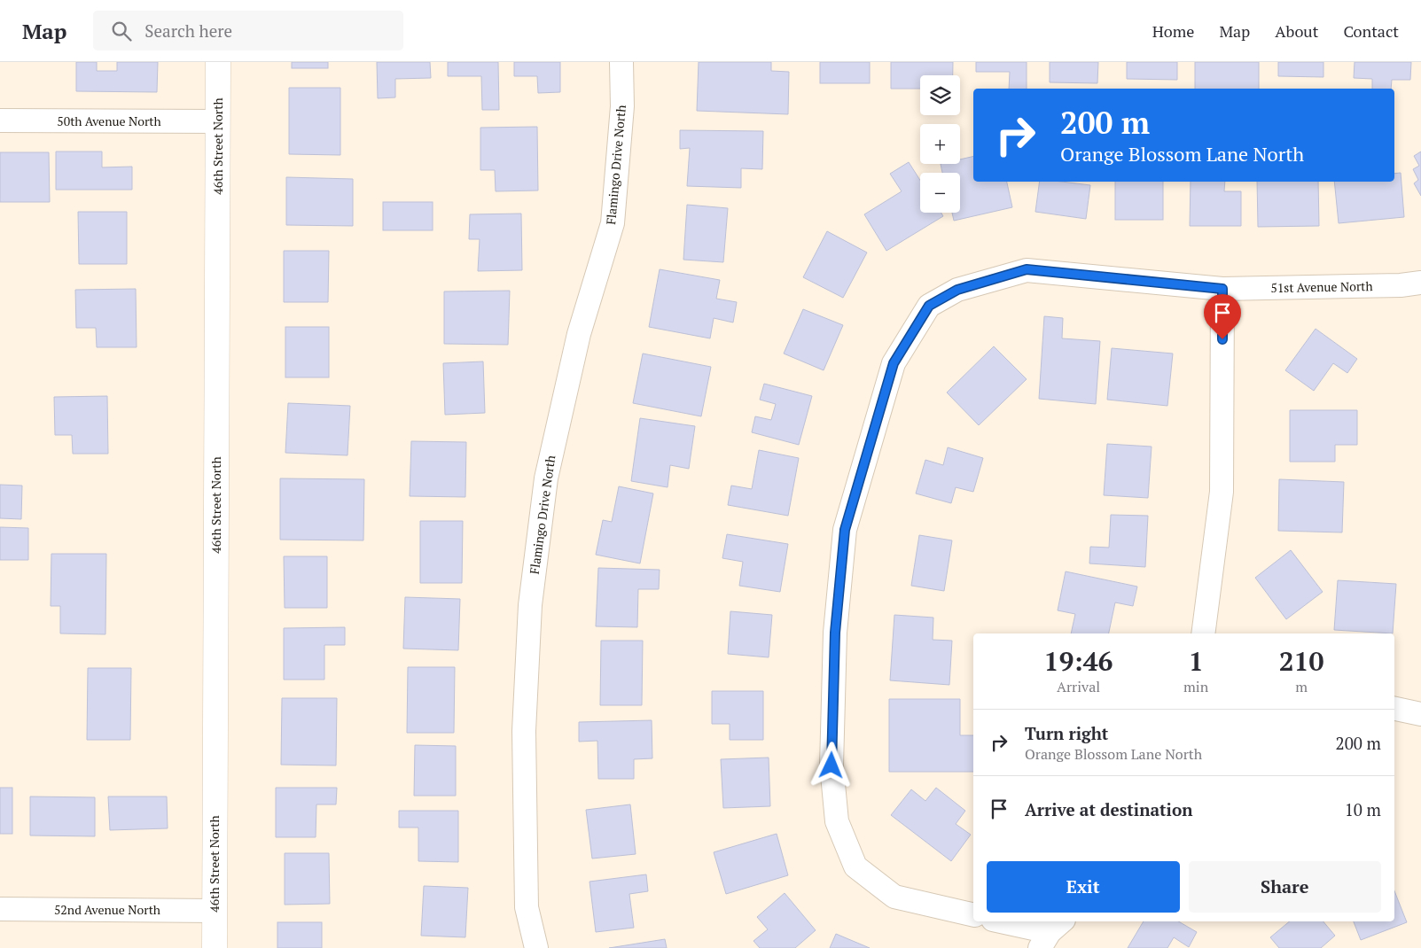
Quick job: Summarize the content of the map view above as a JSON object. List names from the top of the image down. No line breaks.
{"streets":{"street":["50th Avenue North","46th Street North","Flamingo Drive North","51st Avenue North","52nd Avenue North"]},"crossings":[["50th Avenue North","46th Street North"],["46th Street North","52nd Avenue North"]],"page":{"header":"Map","search":"Search here","nav":["Home","Map","About","Contact"],"map_buttons":["+","−"],"turn":["200 m","Orange Blossom Lane North"],"eta":["19:46","Arrival","1","min","210","m"],"list":[{"name":"Turn right","note":"Orange Blossom Lane North","value":"200 m"},{"name":"Arrive at destination","value":"10 m"}],"buttons":["Exit","Share"]}}
